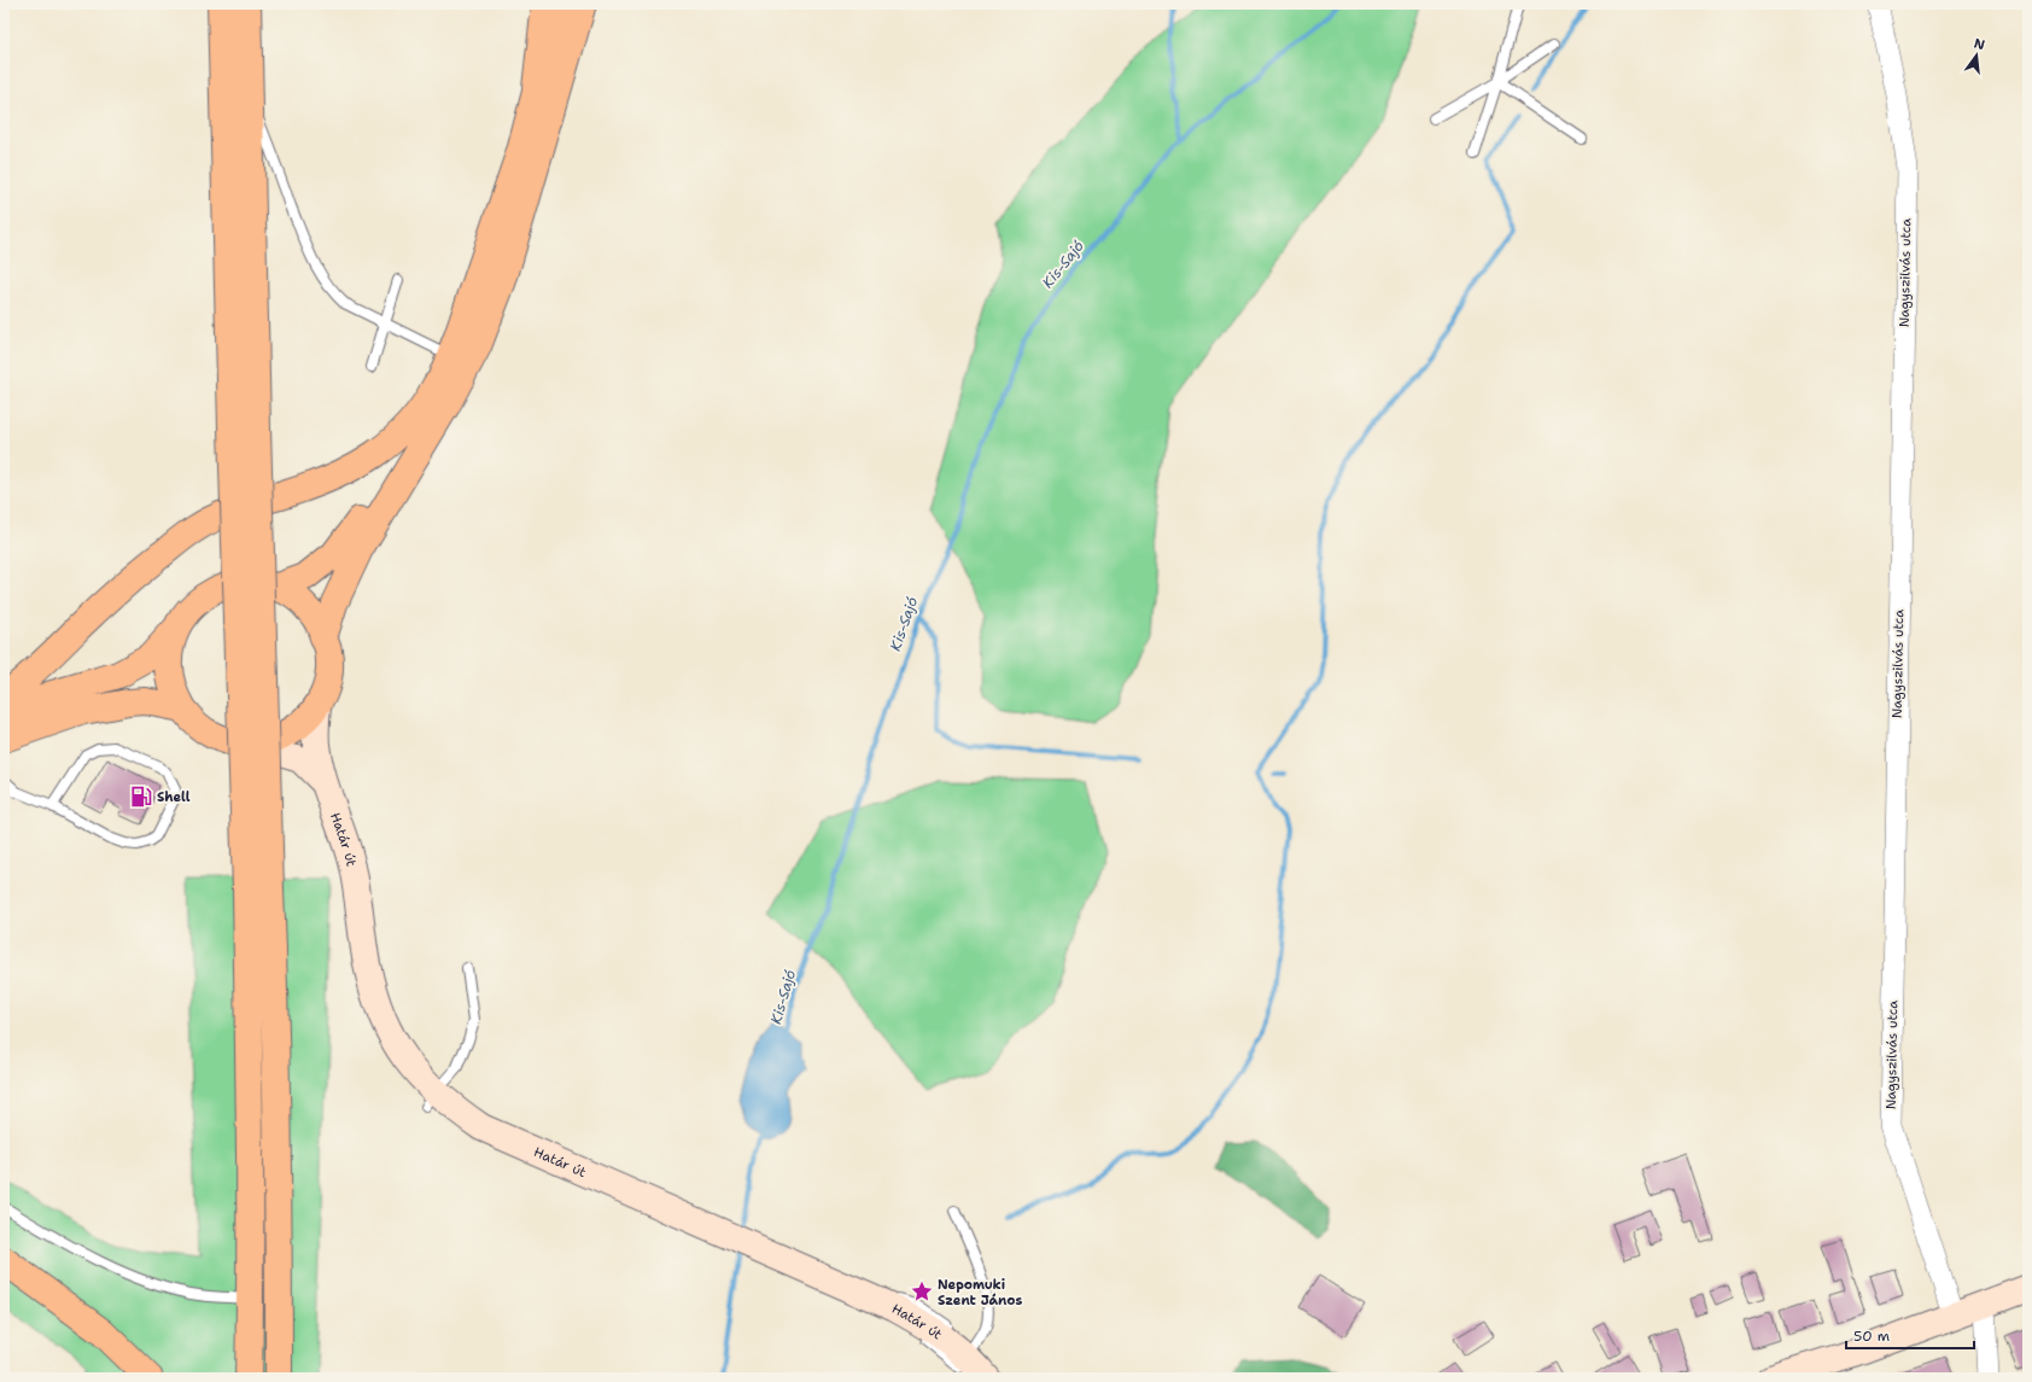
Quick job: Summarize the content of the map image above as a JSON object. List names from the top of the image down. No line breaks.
{"streets":{"main road":["Határ út"],"street":["Nagyszilvás utca"]},"water":["Kis-Sajó"],"places":{"fuel station":["Shell"],"place":["Nepomuki Szent János"]},"scale_bar":"50 m","north":"top"}
